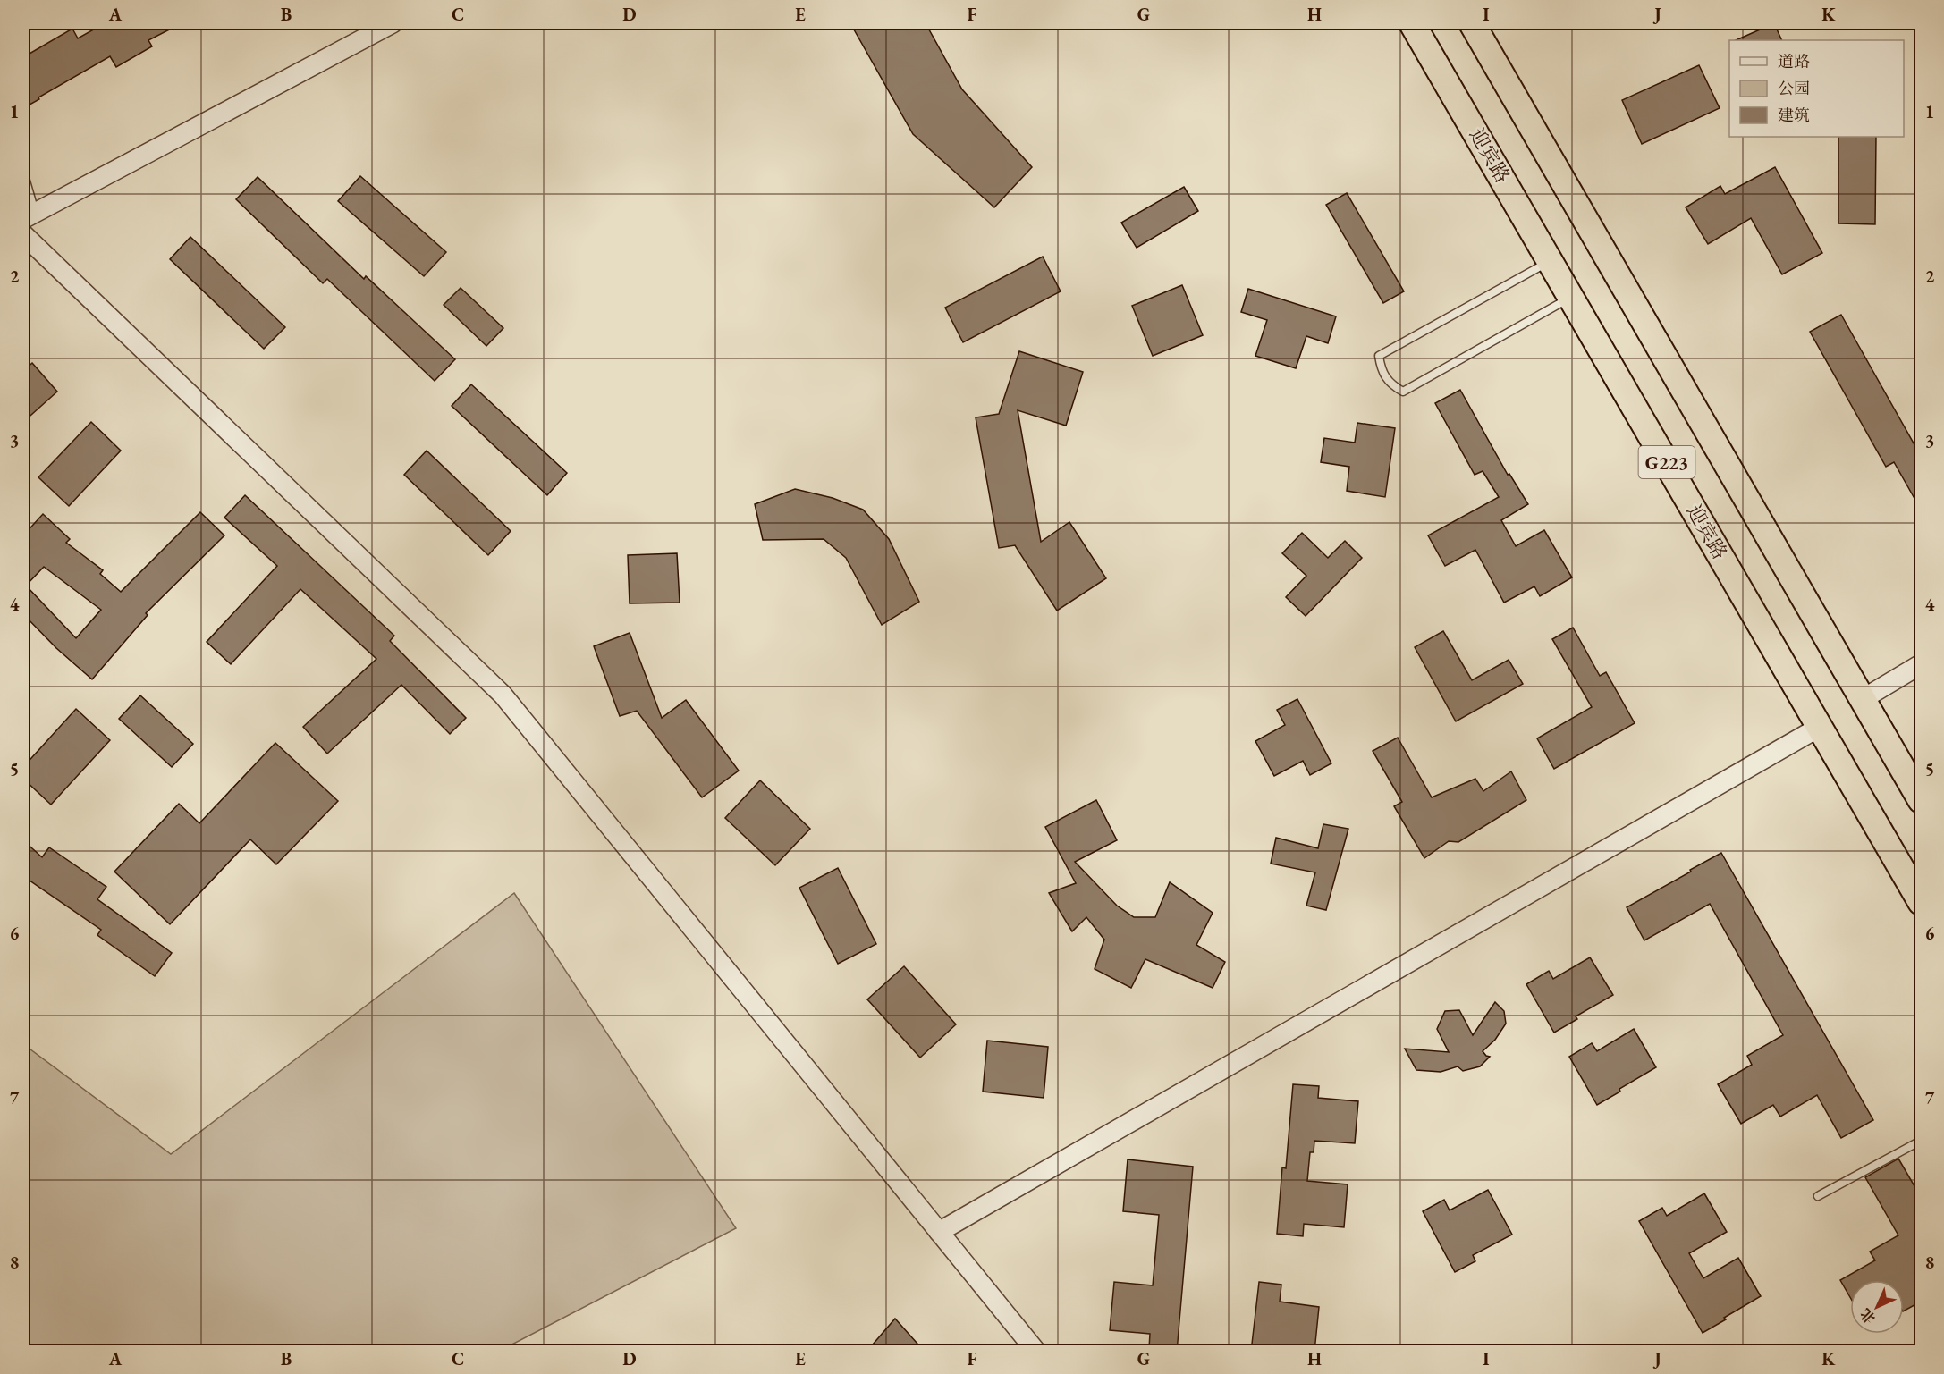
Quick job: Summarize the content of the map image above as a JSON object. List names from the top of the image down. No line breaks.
{"streets":{"highway":["迎宾路","G223"]},"legend":["道路","公园","建筑"],"north":"bottom left","grid":{"columns":["A","B","C","D","E","F","G","H","I","J","K"],"rows":["1","2","3","4","5","6","7","8"]}}
